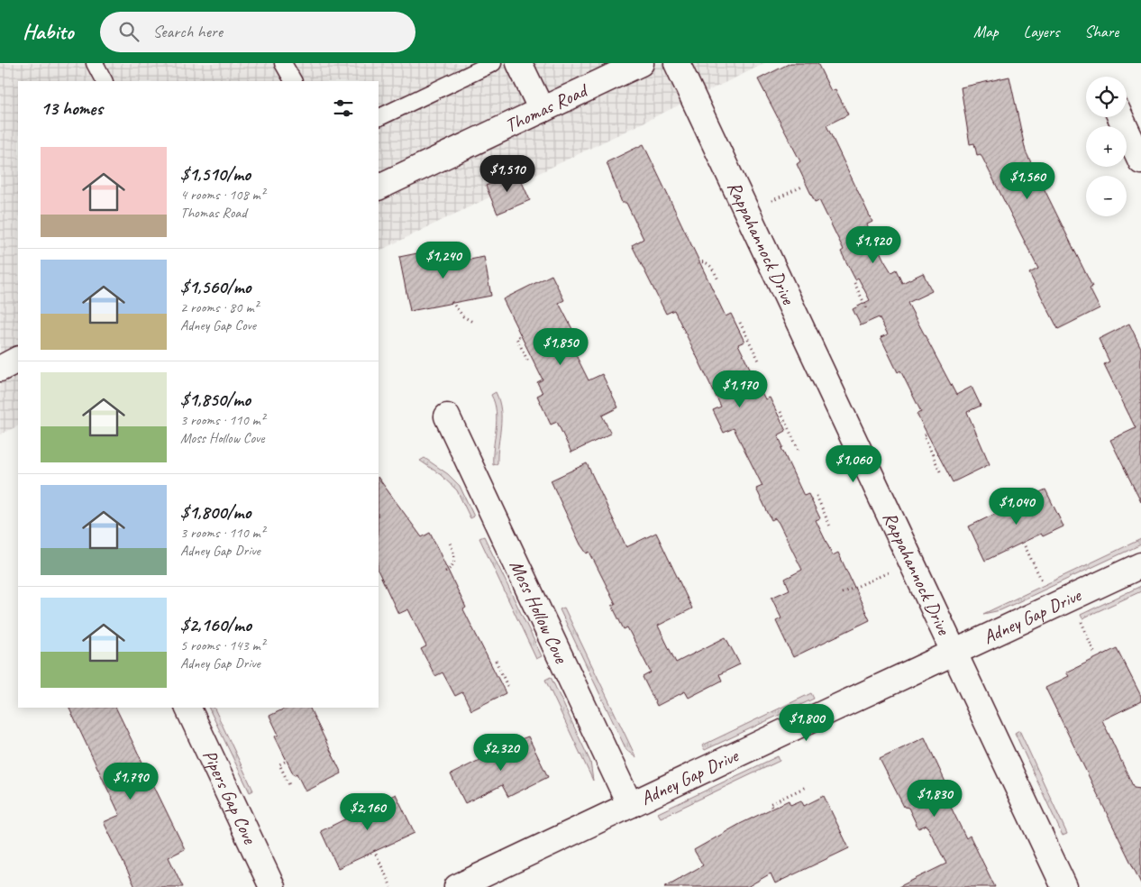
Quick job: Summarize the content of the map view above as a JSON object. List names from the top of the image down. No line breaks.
{"streets":{"street":["Thomas Road","Rappahannock Drive","Moss Hollow Cove","Adney Gap Drive","Pipers Gap Cove"]},"crossings":[["Rappahannock Drive","Adney Gap Drive"],["Moss Hollow Cove","Adney Gap Drive"]],"page":{"header":"Habito","search":"Search here","nav":["Map","Layers","Share"],"map_buttons":["+","−"],"heading":"13 homes","list":[{"name":"$1,510/mo","note":"4 rooms · 108 m² · Thomas Road"},{"name":"$1,560/mo","note":"2 rooms · 80 m² · Adney Gap Cove"},{"name":"$1,850/mo","note":"3 rooms · 110 m² · Moss Hollow Cove"},{"name":"$1,800/mo","note":"3 rooms · 110 m² · Adney Gap Drive"},{"name":"$2,160/mo","note":"5 rooms · 143 m² · Adney Gap Drive"}],"price":["$1,510","$1,560","$1,920","$1,240","$1,850","$1,170","$1,060","$1,040","$1,800","$2,320","$1,790","$1,830","$2,160"]}}
